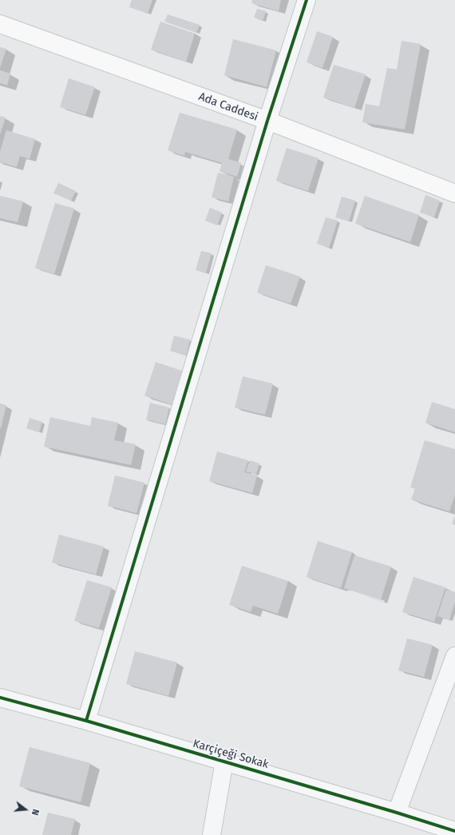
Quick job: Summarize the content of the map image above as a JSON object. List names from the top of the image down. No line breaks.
{"streets":{"main road":["Ada Caddesi"],"street":["Karçiçeği Sokak"]},"north":"right"}
